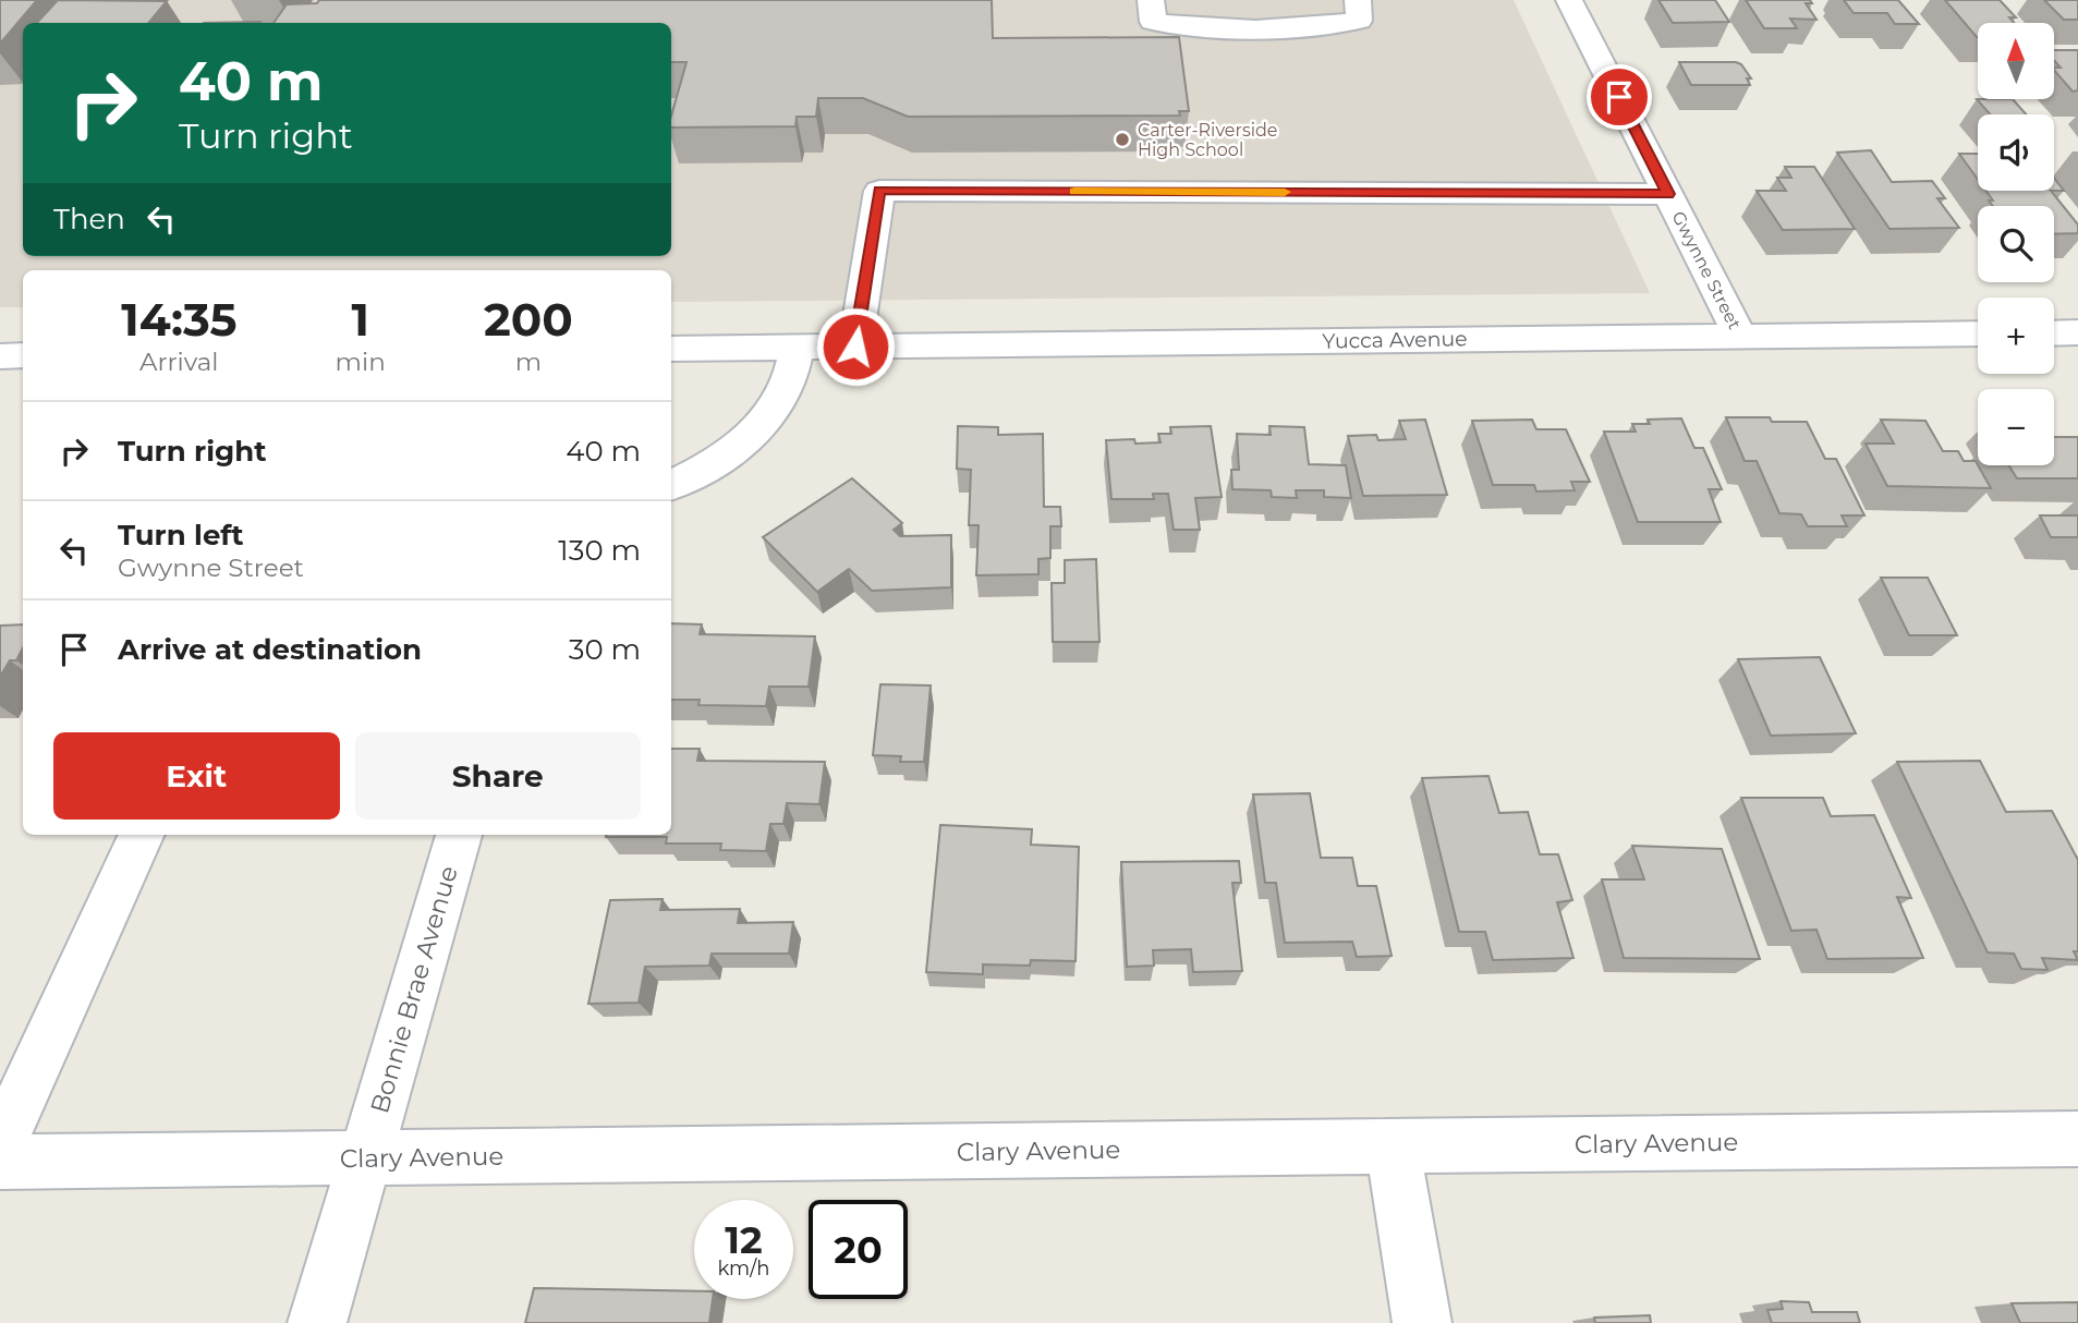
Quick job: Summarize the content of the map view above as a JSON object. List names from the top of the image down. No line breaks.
{"streets":{"street":["Gwynne Street","Yucca Avenue","Bonnie Brae Avenue","Clary Avenue"]},"crossings":[["Gwynne Street","Yucca Avenue"],["Bonnie Brae Avenue","Clary Avenue"]],"places":["Carter-Riverside High School"],"north":"top","page":{"map_buttons":["+","−"],"turn":["40 m","Turn right"],"then":"Then","eta":["14:35","Arrival","1","min","200","m"],"list":[{"name":"Turn right","value":"40 m"},{"name":"Turn left","note":"Gwynne Street","value":"130 m"},{"name":"Arrive at destination","value":"30 m"}],"buttons":["Exit","Share"],"speed":"12 km/h","limit":"20"}}
